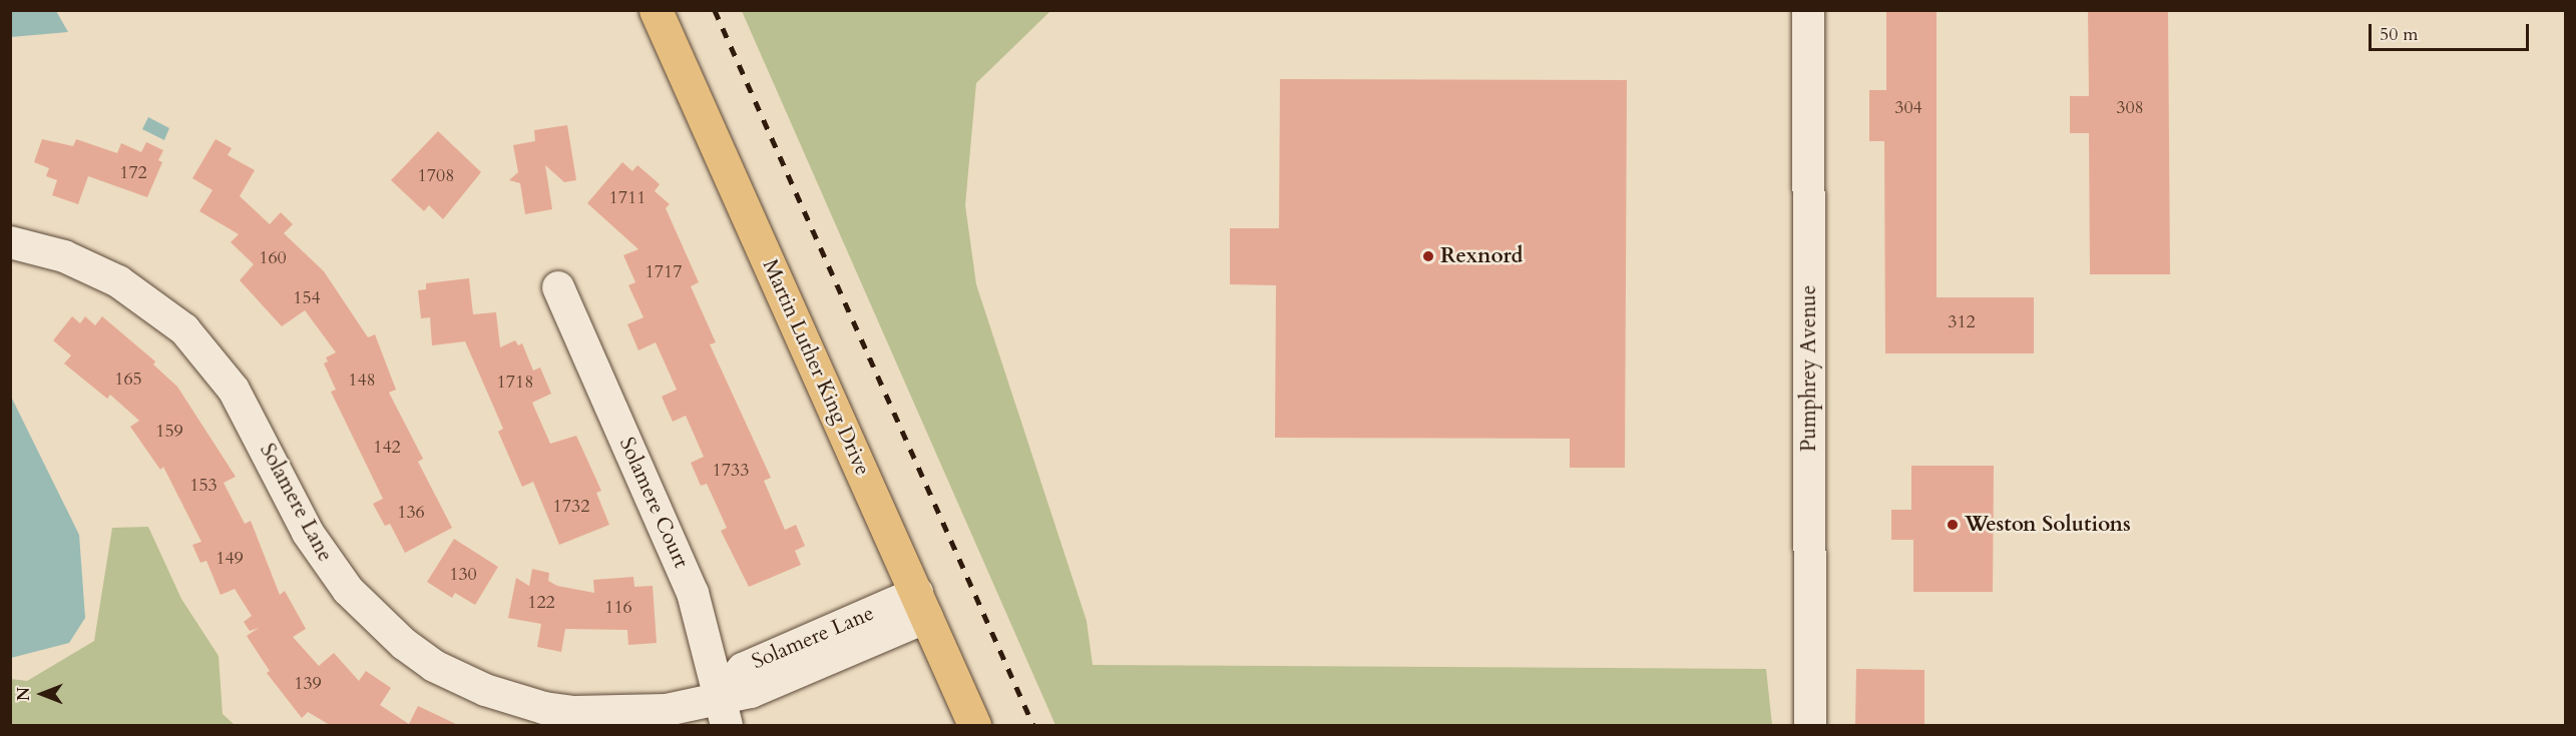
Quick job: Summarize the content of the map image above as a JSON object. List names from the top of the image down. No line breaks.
{"streets":{"main road":["Martin Luther King Drive"],"street":["Pumphrey Avenue","Solamere Lane","Solamere Court"]},"crossings":[["Martin Luther King Drive","Solamere Lane"],["Solamere Lane","Solamere Court"]],"places":["Rexnord","Weston Solutions"],"house_numbers":["304","308","172","1708","1711","160","1717","154","312","165","148","1718","159","142","1733","153","1732","136","149","130","122","116","139"],"scale_bar":"50 m","north":"left"}
